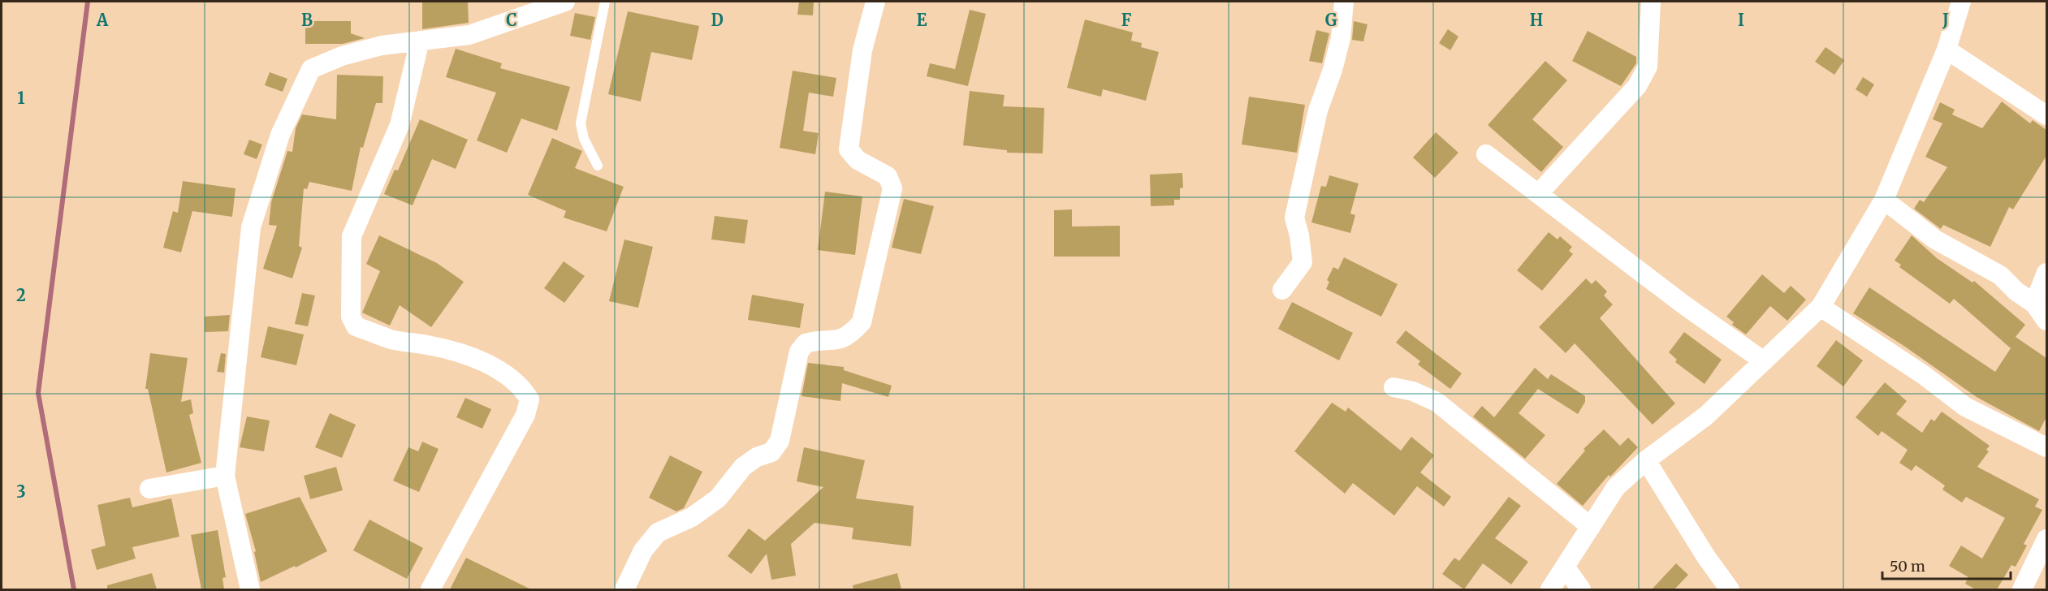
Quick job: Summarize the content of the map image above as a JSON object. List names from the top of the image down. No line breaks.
{"scale_bar":"50 m","grid":{"columns":["A","B","C","D","E","F","G","H","I","J"],"rows":["1","2","3"]}}
